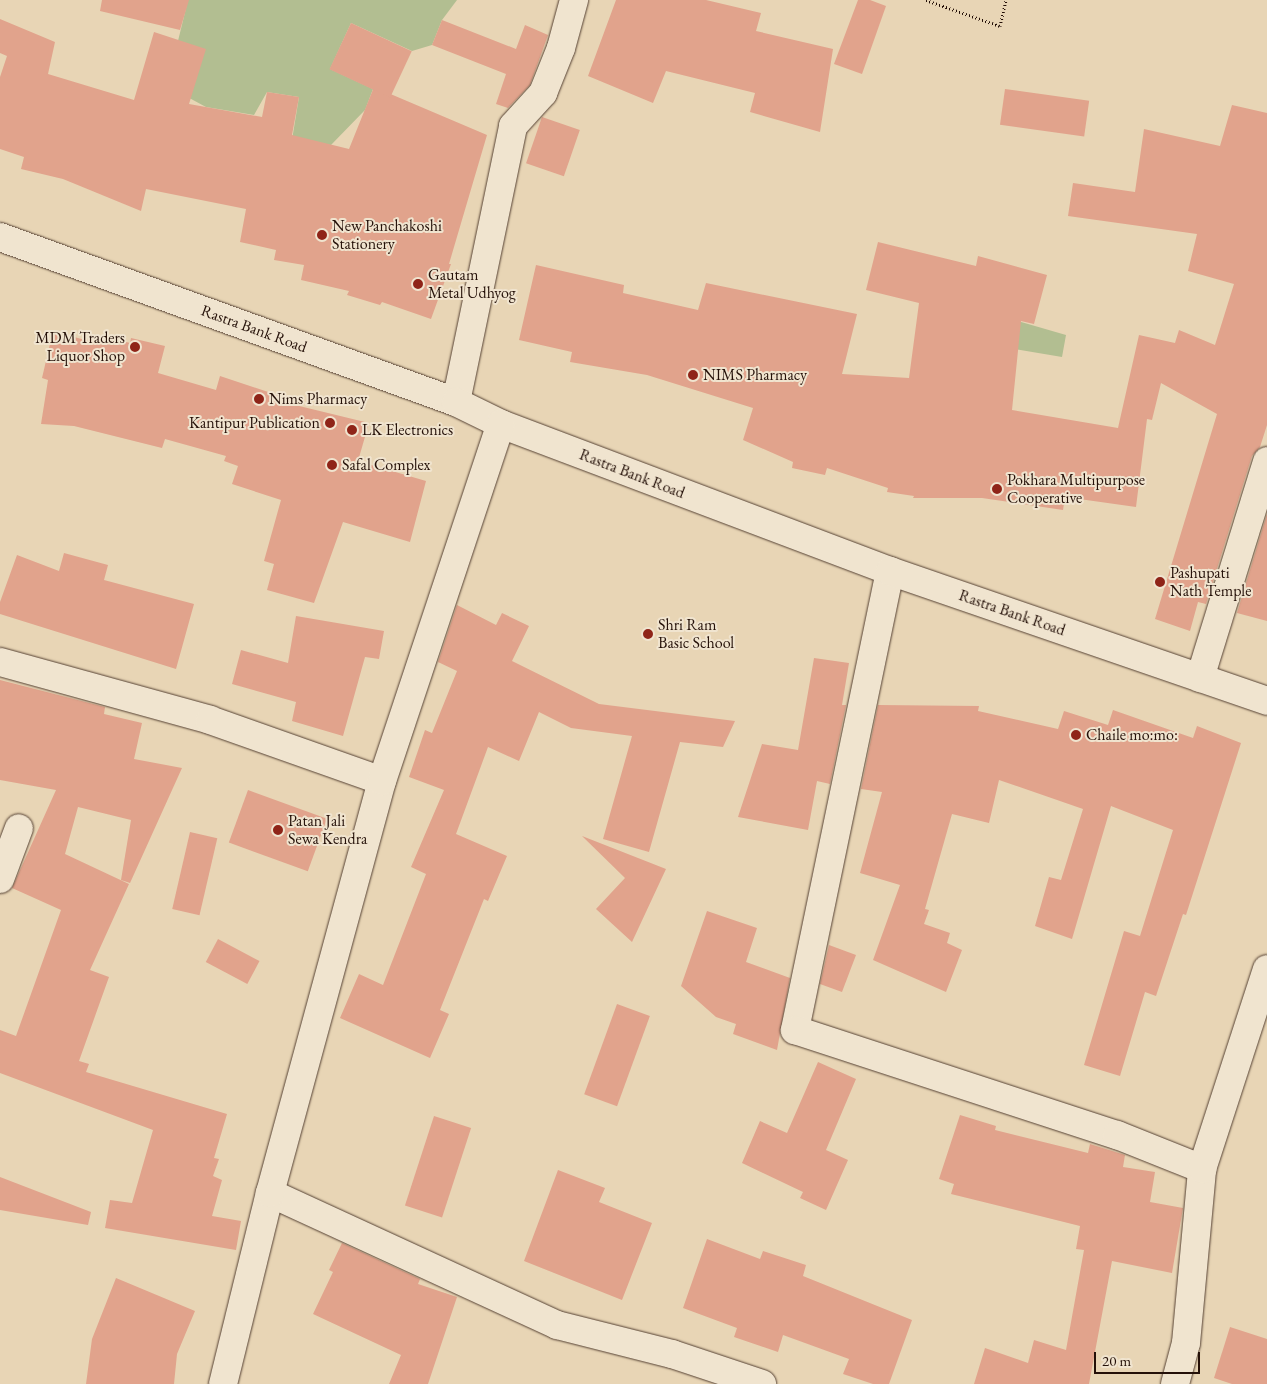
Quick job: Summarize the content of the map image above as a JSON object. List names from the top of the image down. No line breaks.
{"streets":{"street":["Rastra Bank Road"]},"places":["New Panchakoshi Stationery","Gautam Metal Udhyog","MDM Traders Liquor Shop","NIMS Pharmacy","Nims Pharmacy","Kantipur Publication","LK Electronics","Safal Complex","Pokhara Multipurpose Cooperative","Pashupati Nath Temple","Shri Ram Basic School","Chaile mo:mo:","Patan Jali Sewa Kendra"],"scale_bar":"20 m"}
